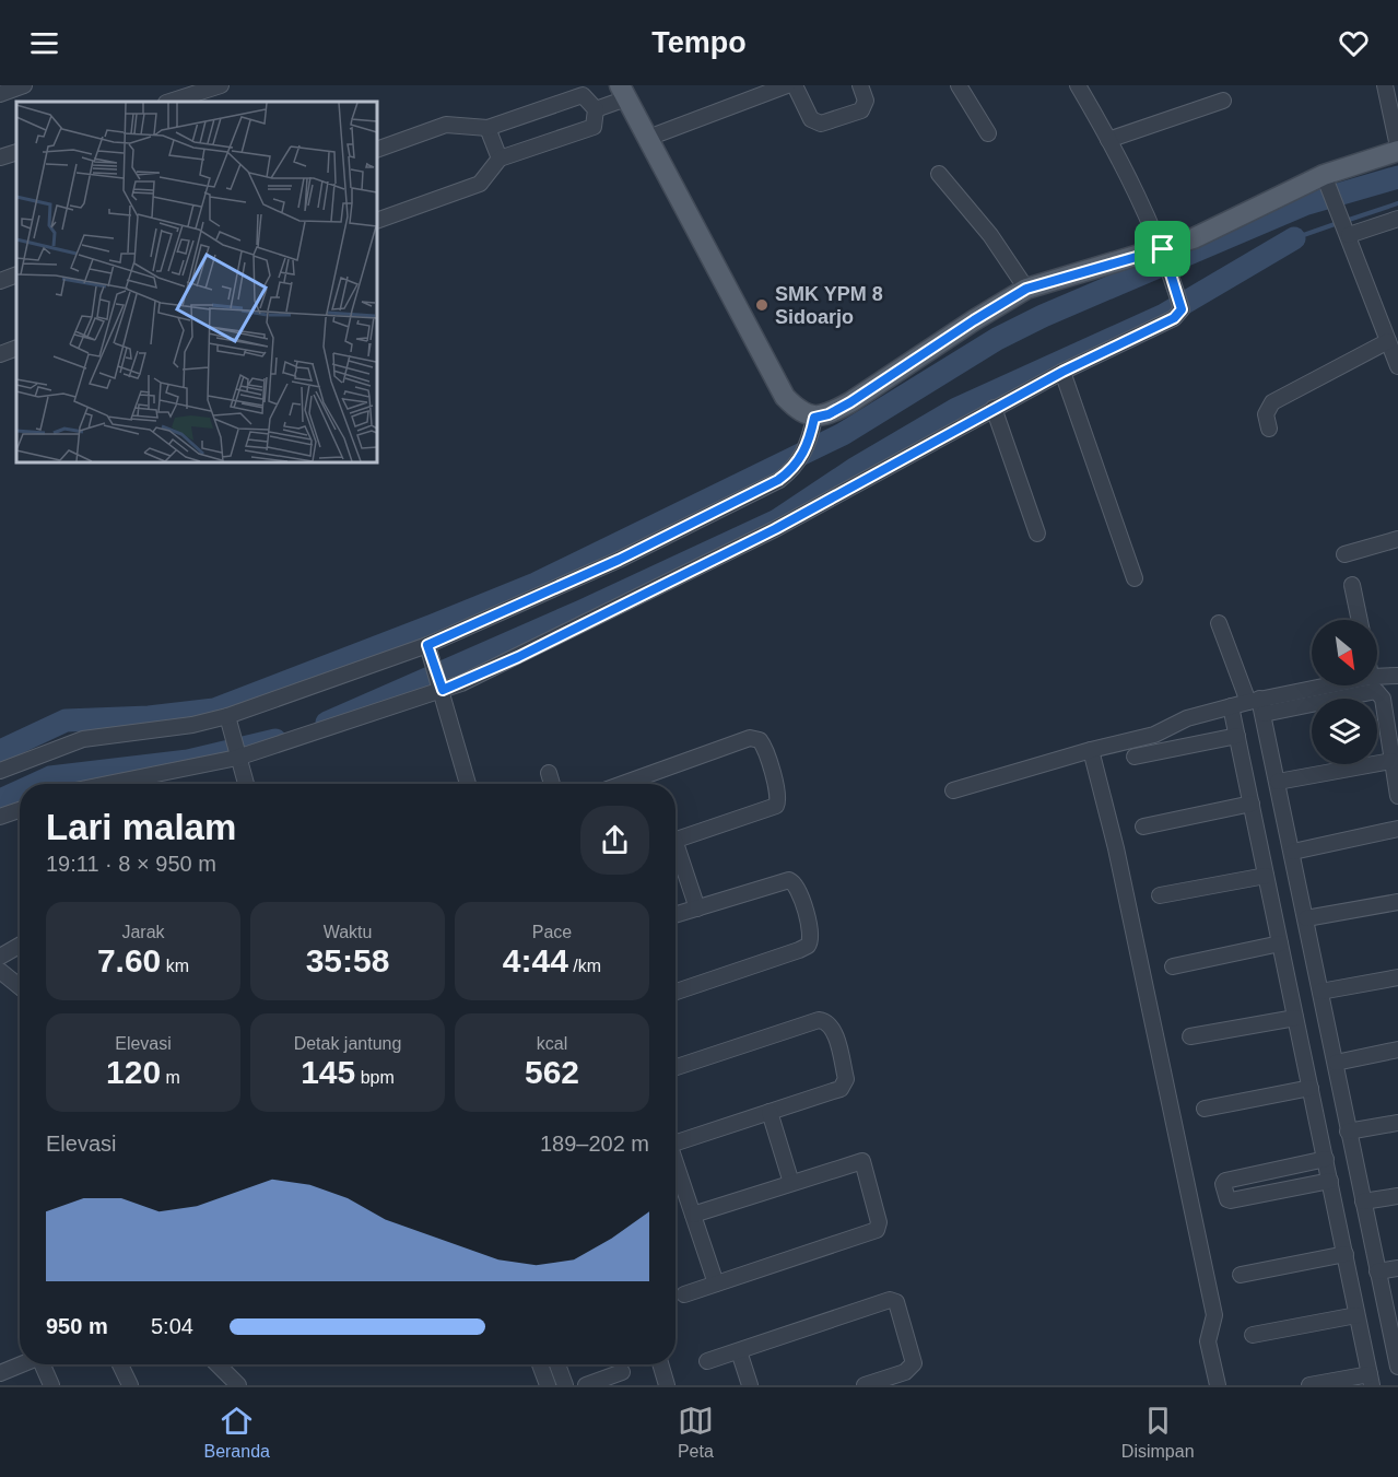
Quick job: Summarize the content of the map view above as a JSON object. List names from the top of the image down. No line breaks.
{"places":["SMK YPM 8 Sidoarjo"],"north":"bottom right","page":{"header":"Tempo","heading":["Lari malam","19:11 · 8 × 950 m"],"stats":[["Jarak","7.60 km"],["Waktu","35:58"],["Pace","4:44 /km"],["Elevasi","120 m"],["Detak jantung","145 bpm"],["kcal","562"]],"chart":["Elevasi","189–202 m"],"list":[{"name":"950 m","note":"5:04"}],"tabs":["Beranda","Peta","Disimpan"]}}
